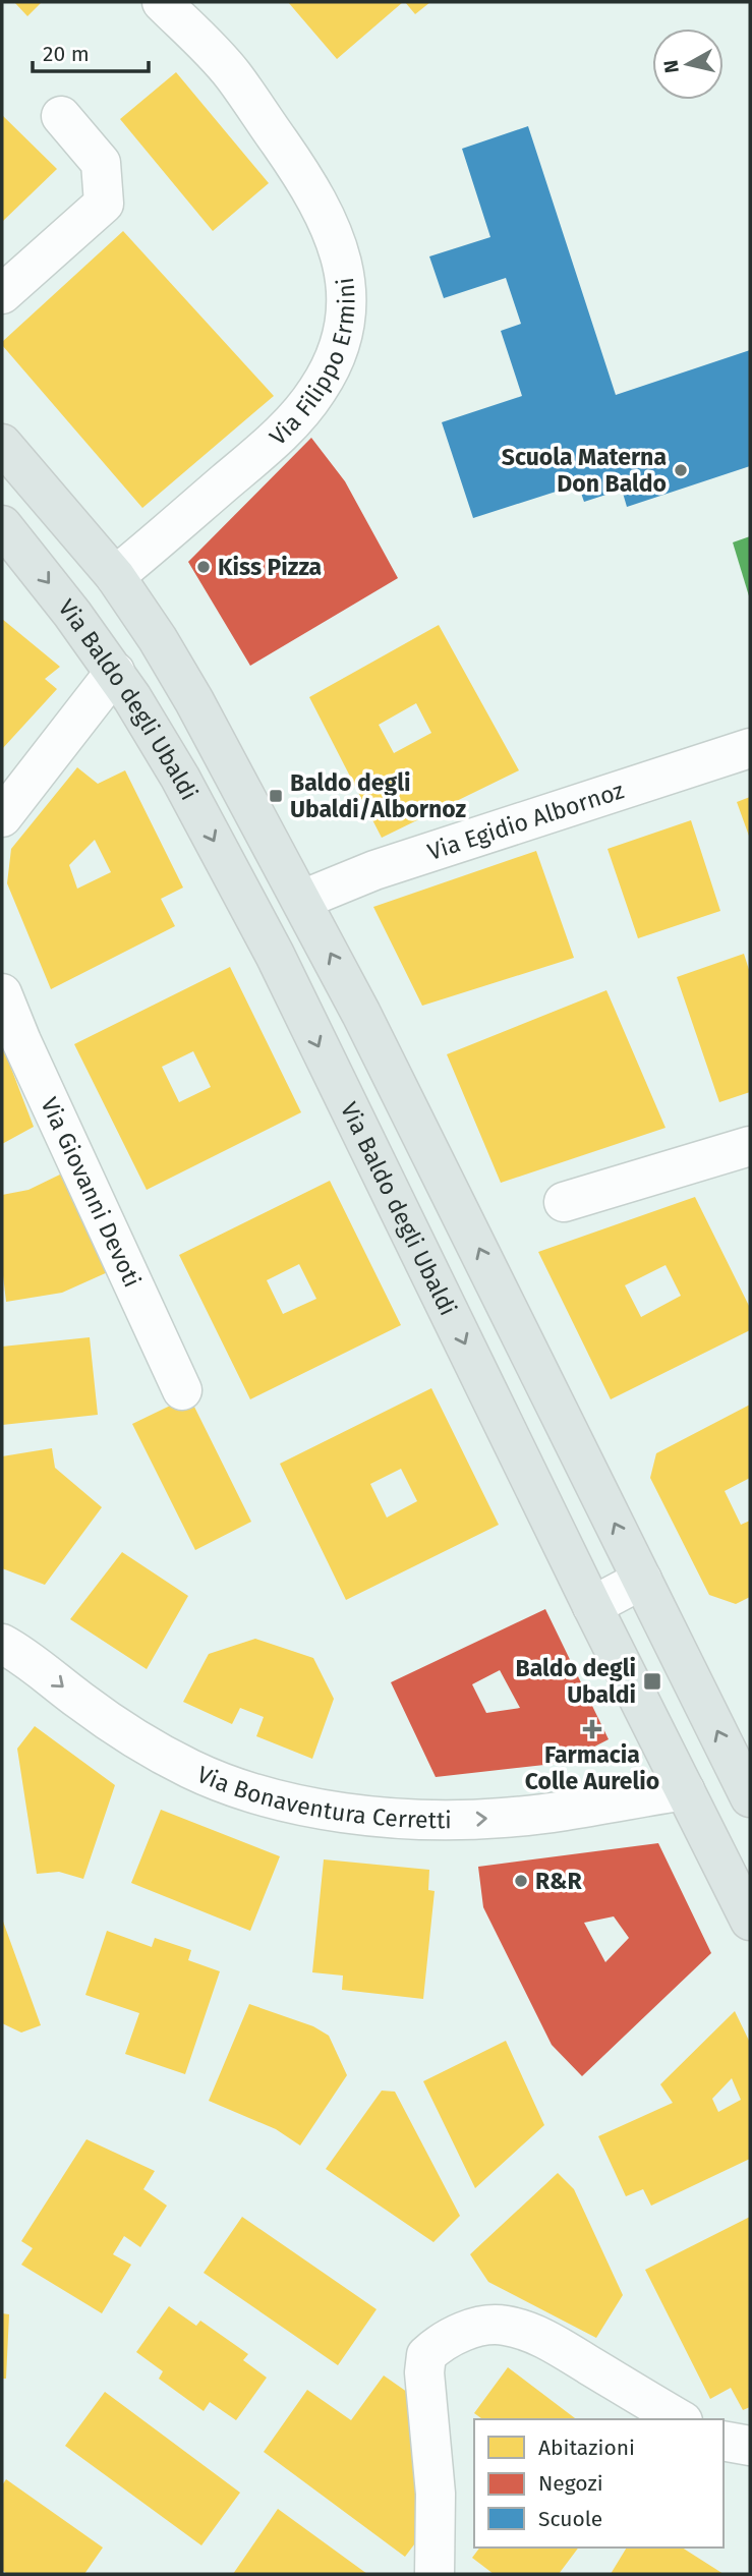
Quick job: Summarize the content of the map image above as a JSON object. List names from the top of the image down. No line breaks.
{"streets":{"main road":["Via Baldo degli Ubaldi"],"street":["Via Filippo Ermini","Via Egidio Albornoz","Via Giovanni Devoti","Via Bonaventura Cerretti"]},"crossings":[["Via Baldo degli Ubaldi","Via Bonaventura Cerretti"]],"one_way":["Via Bonaventura Cerretti"],"places":{"other":["Scuola Materna Don Baldo","Kiss Pizza","R&R"],"transit":["Baldo degli Ubaldi/Albornoz","Baldo degli Ubaldi"],"health":["Farmacia Colle Aurelio"]},"legend":["Abitazioni","Negozi","Scuole"],"scale_bar":"20 m","north":"left"}
